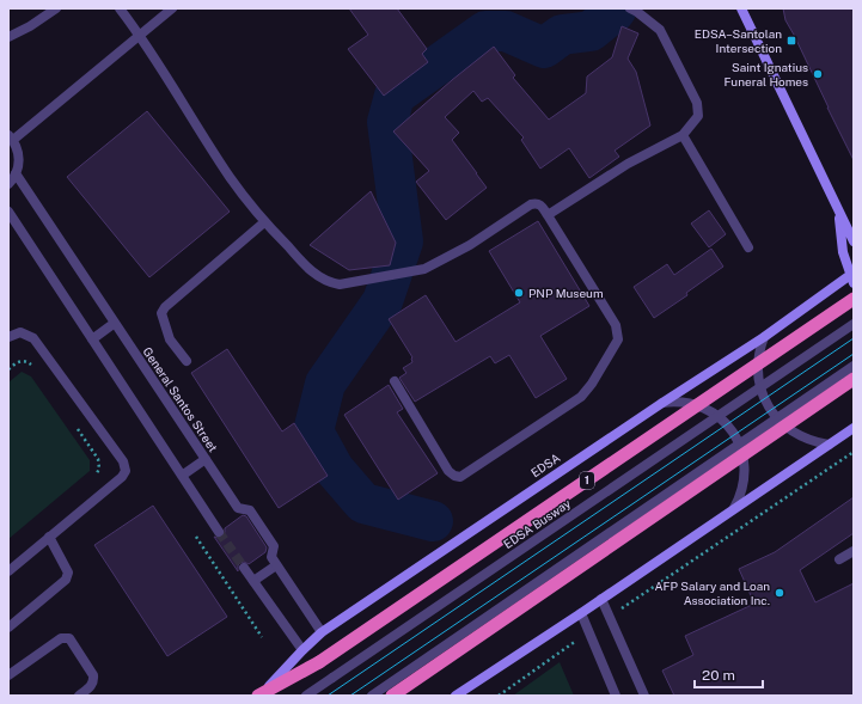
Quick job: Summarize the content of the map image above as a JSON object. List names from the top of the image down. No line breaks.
{"streets":{"highway":["EDSA","1"],"street":["General Santos Street","EDSA Busway"]},"crossings":[["General Santos Street","EDSA"]],"places":{"transit":["EDSA–Santolan Intersection"],"other":["Saint Ignatius Funeral Homes","PNP Museum","AFP Salary and Loan Association Inc."]},"scale_bar":"20 m"}
